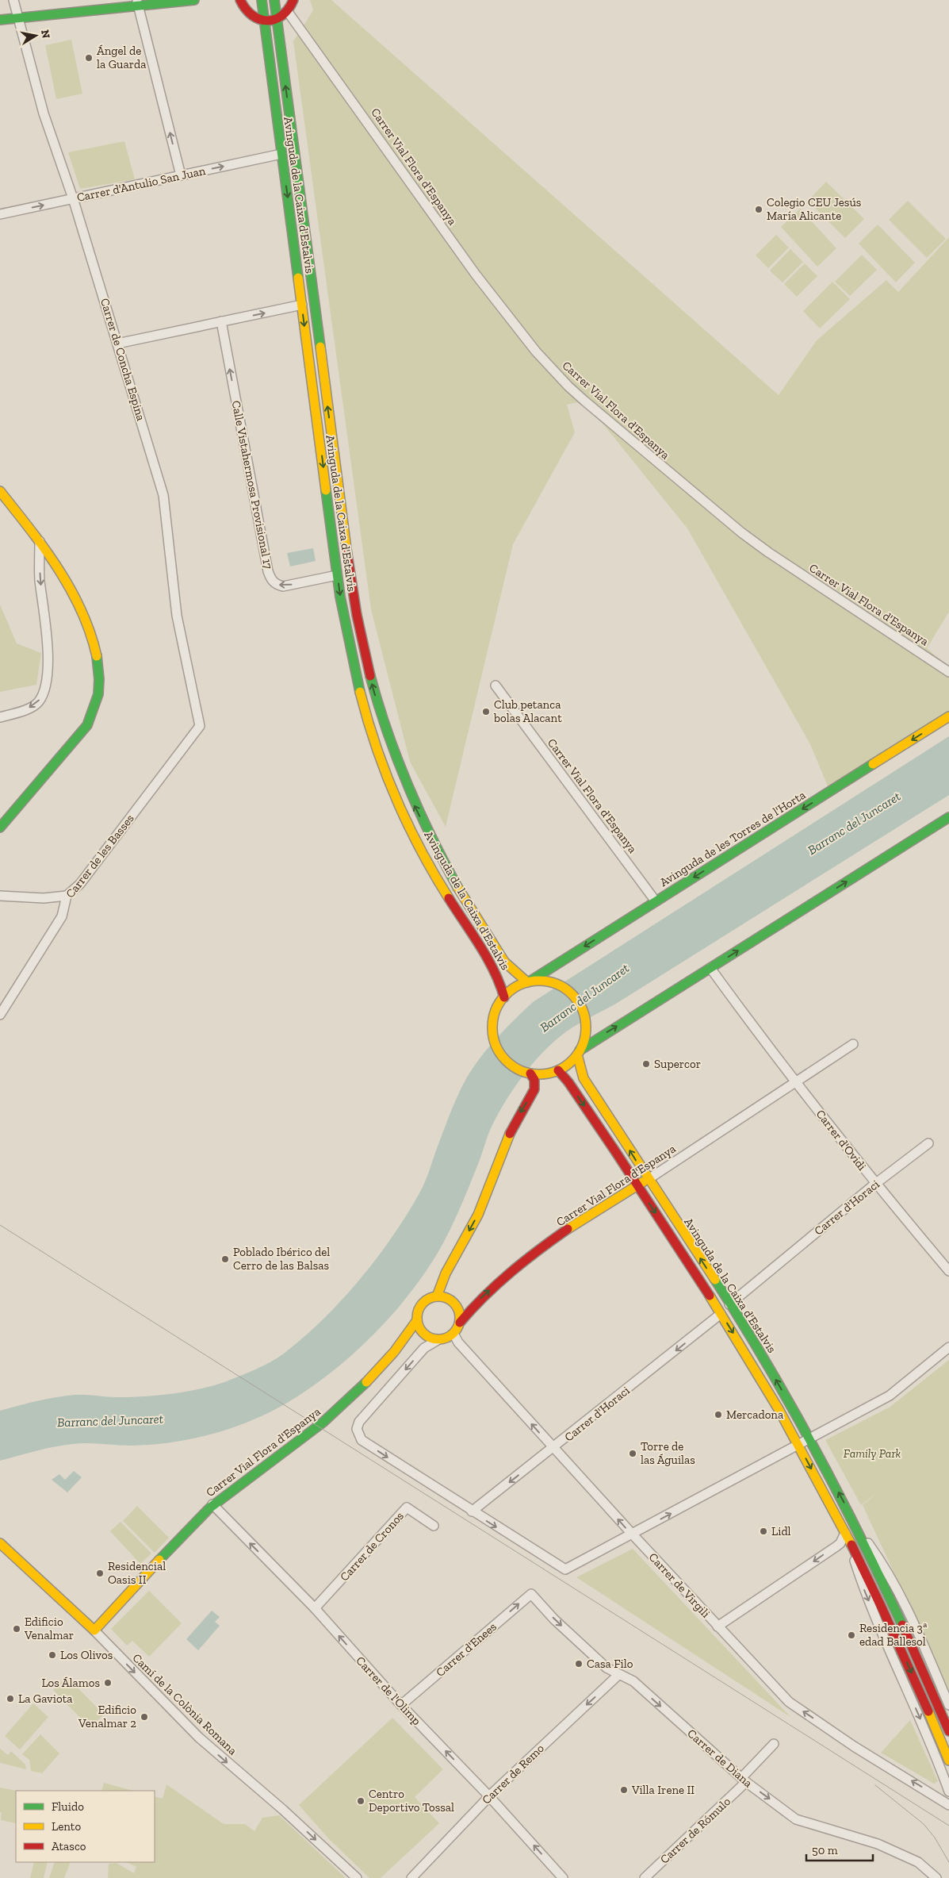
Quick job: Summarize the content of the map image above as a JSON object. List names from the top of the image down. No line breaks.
{"streets":{"main road":["Carrer Vial Flora d'Espanya","Avinguda de la Caixa d'Estalvis","Avinguda de les Torres de l'Horta","Camí de la Colònia Romana"],"street":["Carrer d'Antulio San Juan","Carrer de Concha Espina","Calle Vistahermosa Provisional 17","Carrer de les Basses","Carrer d'Ovidi","Carrer d'Horaci","Carrer de Cronos","Carrer de Virgili","Carrer d'Enees","Carrer de l'Olimp","Carrer de Diana","Carrer de Remo","Carrer de Rómulo"]},"crossings":[["Carrer Vial Flora d'Espanya","Avinguda de la Caixa d'Estalvis"],["Carrer Vial Flora d'Espanya","Avinguda de les Torres de l'Horta"],["Carrer Vial Flora d'Espanya","Carrer d'Ovidi"],["Carrer Vial Flora d'Espanya","Carrer de Virgili"],["Carrer Vial Flora d'Espanya","Carrer de l'Olimp"],["Carrer Vial Flora d'Espanya","Camí de la Colònia Romana"],["Carrer d'Antulio San Juan","Avinguda de la Caixa d'Estalvis"],["Carrer d'Antulio San Juan","Carrer de Concha Espina"],["Avinguda de la Caixa d'Estalvis","Calle Vistahermosa Provisional 17"],["Avinguda de la Caixa d'Estalvis","Avinguda de les Torres de l'Horta"],["Avinguda de la Caixa d'Estalvis","Carrer d'Horaci"],["Carrer de Concha Espina","Carrer de les Basses"],["Carrer d'Ovidi","Carrer d'Horaci"],["Carrer d'Horaci","Carrer de Virgili"],["Carrer de Cronos","Carrer de l'Olimp"],["Carrer d'Enees","Carrer de l'Olimp"],["Carrer d'Enees","Carrer de Diana"],["Carrer de l'Olimp","Carrer de Remo"],["Carrer de Diana","Carrer de Remo"],["Carrer de Diana","Carrer de Rómulo"]],"one_way":["Carrer d'Antulio San Juan","Calle Vistahermosa Provisional 17","Avinguda de les Torres de l'Horta","Carrer d'Horaci","Carrer de Virgili","Carrer d'Enees","Carrer de l'Olimp","Camí de la Colònia Romana","Carrer de Diana","Carrer de Remo"],"water":["Barranc del Juncaret"],"parks":["Family Park"],"places":["Ángel de la Guarda","Colegio CEU Jesús María Alicante","Club petanca bolas Alacant","Supercor","Poblado Ibérico del Cerro de las Balsas","Mercadona","Torre de las Águilas","Lidl","Residencial Oasis II","Edificio Venalmar","Residencia 3ª edad Ballesol","Los Olivos","Casa Filo","Los Álamos","La Gaviota","Edificio Venalmar 2","Villa Irene II","Centro Deportivo Tossal"],"legend":["Fluido","Lento","Atasco"],"scale_bar":"50 m","north":"right"}
